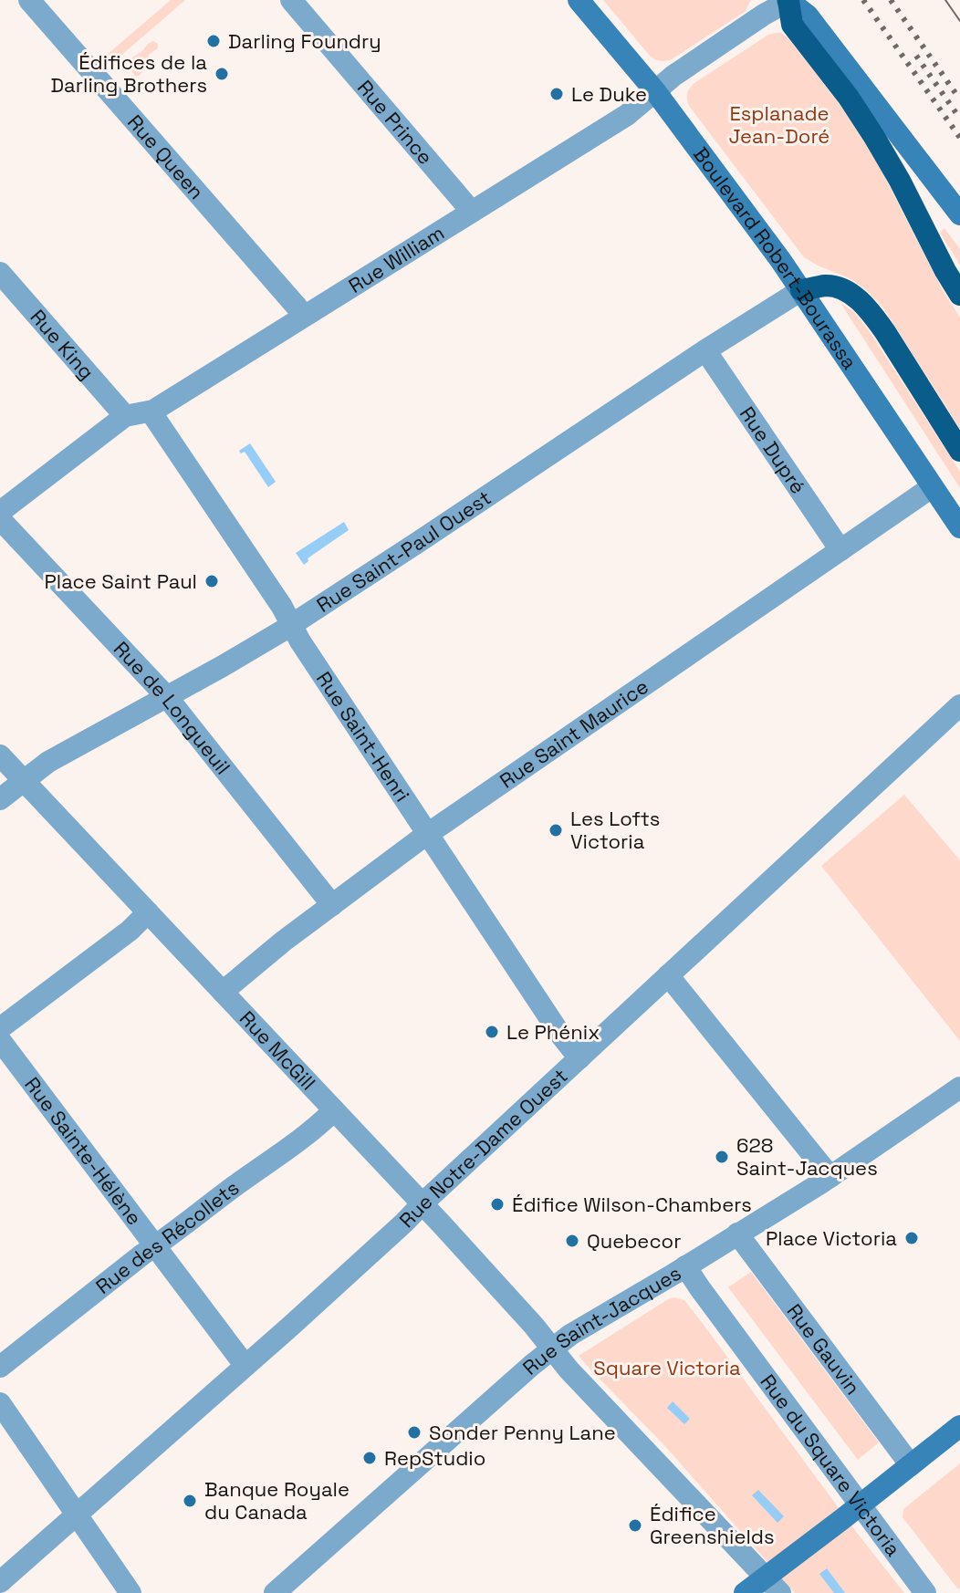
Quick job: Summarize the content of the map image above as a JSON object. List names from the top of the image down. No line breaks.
{"streets":{"main road":["Boulevard Robert-Bourassa"],"street":["Rue Prince","Rue Queen","Rue William","Rue King","Rue Dupré","Rue Saint-Paul Ouest","Rue de Longueuil","Rue Saint Maurice","Rue Saint-Henri","Rue McGill","Rue Notre-Dame Ouest","Rue Sainte-Hélène","Rue des Récollets","Rue Saint-Jacques","Rue Gauvin","Rue du Square Victoria"]},"crossings":[["Rue Prince","Rue William"],["Rue Queen","Rue William"],["Rue William","Boulevard Robert-Bourassa"],["Rue William","Rue King"],["Rue William","Rue Saint-Henri"],["Boulevard Robert-Bourassa","Rue Saint-Paul Ouest"],["Boulevard Robert-Bourassa","Rue Saint Maurice"],["Rue Dupré","Rue Saint-Paul Ouest"],["Rue Dupré","Rue Saint Maurice"],["Rue Saint-Paul Ouest","Rue de Longueuil"],["Rue Saint-Paul Ouest","Rue Saint-Henri"],["Rue Saint-Paul Ouest","Rue McGill"],["Rue de Longueuil","Rue Saint Maurice"],["Rue Saint Maurice","Rue Saint-Henri"],["Rue Saint Maurice","Rue McGill"],["Rue Saint-Henri","Rue Notre-Dame Ouest"],["Rue McGill","Rue Notre-Dame Ouest"],["Rue McGill","Rue des Récollets"],["Rue McGill","Rue Saint-Jacques"],["Rue Notre-Dame Ouest","Rue Sainte-Hélène"],["Rue Sainte-Hélène","Rue des Récollets"],["Rue Saint-Jacques","Rue Gauvin"],["Rue Saint-Jacques","Rue du Square Victoria"]],"parks":["Esplanade Jean-Doré","Square Victoria"],"places":["Darling Foundry","Édifices de la Darling Brothers","Le Duke","Place Saint Paul","Les Lofts Victoria","Le Phénix","628 Saint-Jacques","Édifice Wilson-Chambers","Place Victoria","Quebecor","Sonder Penny Lane","RepStudio","Banque Royale du Canada","Édifice Greenshields"]}
